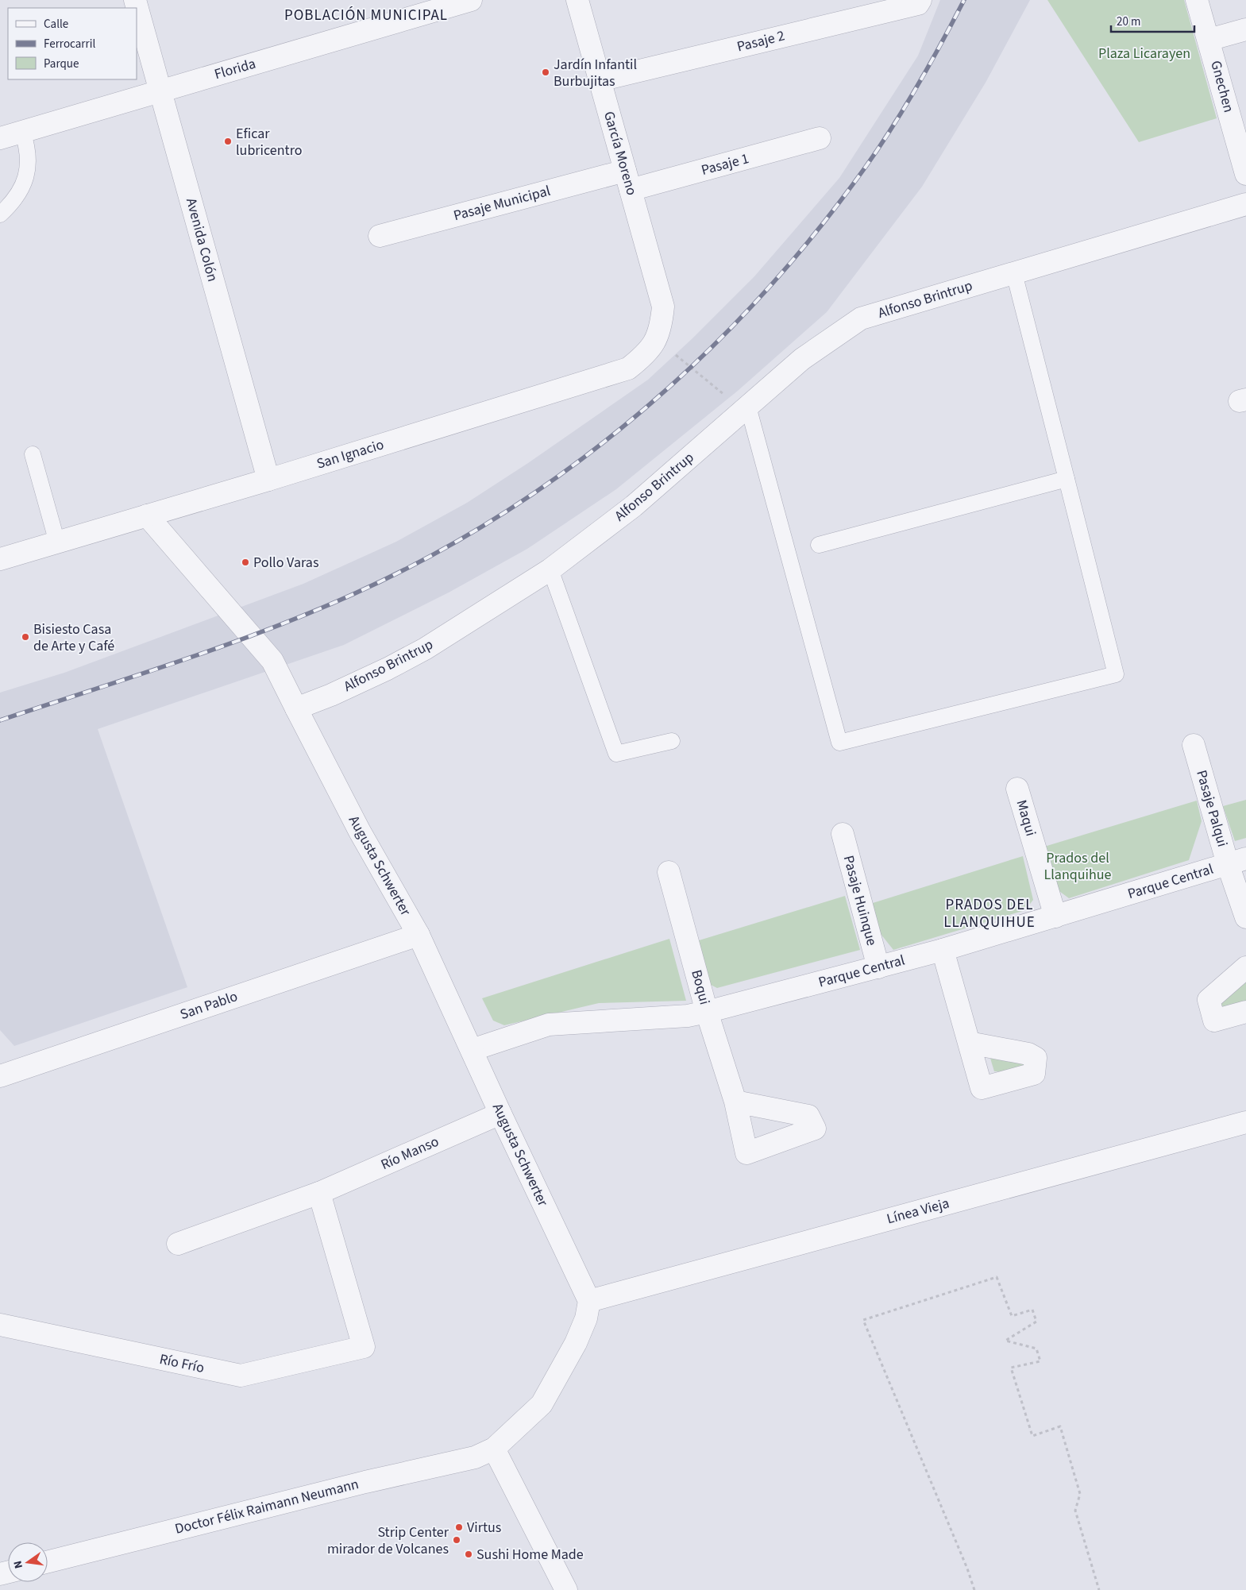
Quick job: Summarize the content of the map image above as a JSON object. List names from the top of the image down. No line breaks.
{"streets":{"street":["Pasaje 2","Florida","Gnechen","García Moreno","Pasaje 1","Pasaje Municipal","Avenida Colón","Alfonso Brintrup","San Ignacio","Pasaje Palqui","Maqui","Augusta Schwerter","Parque Central","Pasaje Huinque","Boqui","San Pablo","Río Manso","Línea Vieja","Río Frío","Doctor Félix Raimann Neumann"]},"crossings":[["Pasaje 2","García Moreno"],["Florida","Avenida Colón"],["García Moreno","Pasaje 1"],["García Moreno","Pasaje Municipal"],["García Moreno","San Ignacio"],["Pasaje 1","Pasaje Municipal"],["Avenida Colón","San Ignacio"],["Alfonso Brintrup","Augusta Schwerter"],["Pasaje Palqui","Parque Central"],["Maqui","Parque Central"],["Augusta Schwerter","Parque Central"],["Augusta Schwerter","San Pablo"],["Augusta Schwerter","Río Manso"],["Augusta Schwerter","Línea Vieja"],["Parque Central","Pasaje Huinque"],["Parque Central","Boqui"],["Río Manso","Río Frío"]],"districts":["POBLACIÓN MUNICIPAL","PRADOS DEL LLANQUIHUE"],"parks":["Plaza Licarayen","Prados del Llanquihue"],"places":["Jardín Infantil Burbujitas","Eficar lubricentro","Pollo Varas","Bisiesto Casa de Arte y Café","Virtus","Strip Center mirador de Volcanes","Sushi Home Made"],"legend":["Calle","Ferrocarril","Parque"],"scale_bar":"20 m","north":"left"}
